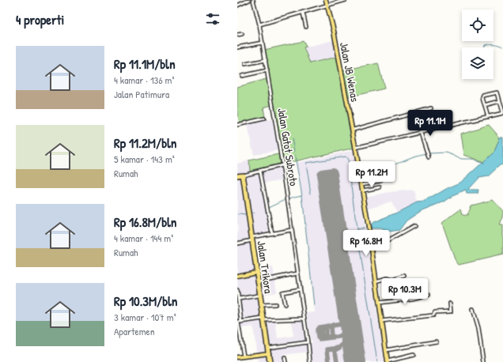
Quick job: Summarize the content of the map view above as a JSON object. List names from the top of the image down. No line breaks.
{"streets":{"highway":["Jalan Trikora"],"main road":["Jalan JB Wenas"],"street":["Jalan Gatot Subroto"]},"page":{"heading":"4 properti","list":[{"name":"Rp 11.1M/bln","note":"4 kamar · 136 m² · Jalan Patimura"},{"name":"Rp 11.2M/bln","note":"5 kamar · 143 m² · Rumah"},{"name":"Rp 16.8M/bln","note":"4 kamar · 144 m² · Rumah"},{"name":"Rp 10.3M/bln","note":"3 kamar · 107 m² · Apartemen"}],"price":["Rp 11.1M","Rp 11.2M","Rp 16.8M","Rp 10.3M"]}}
